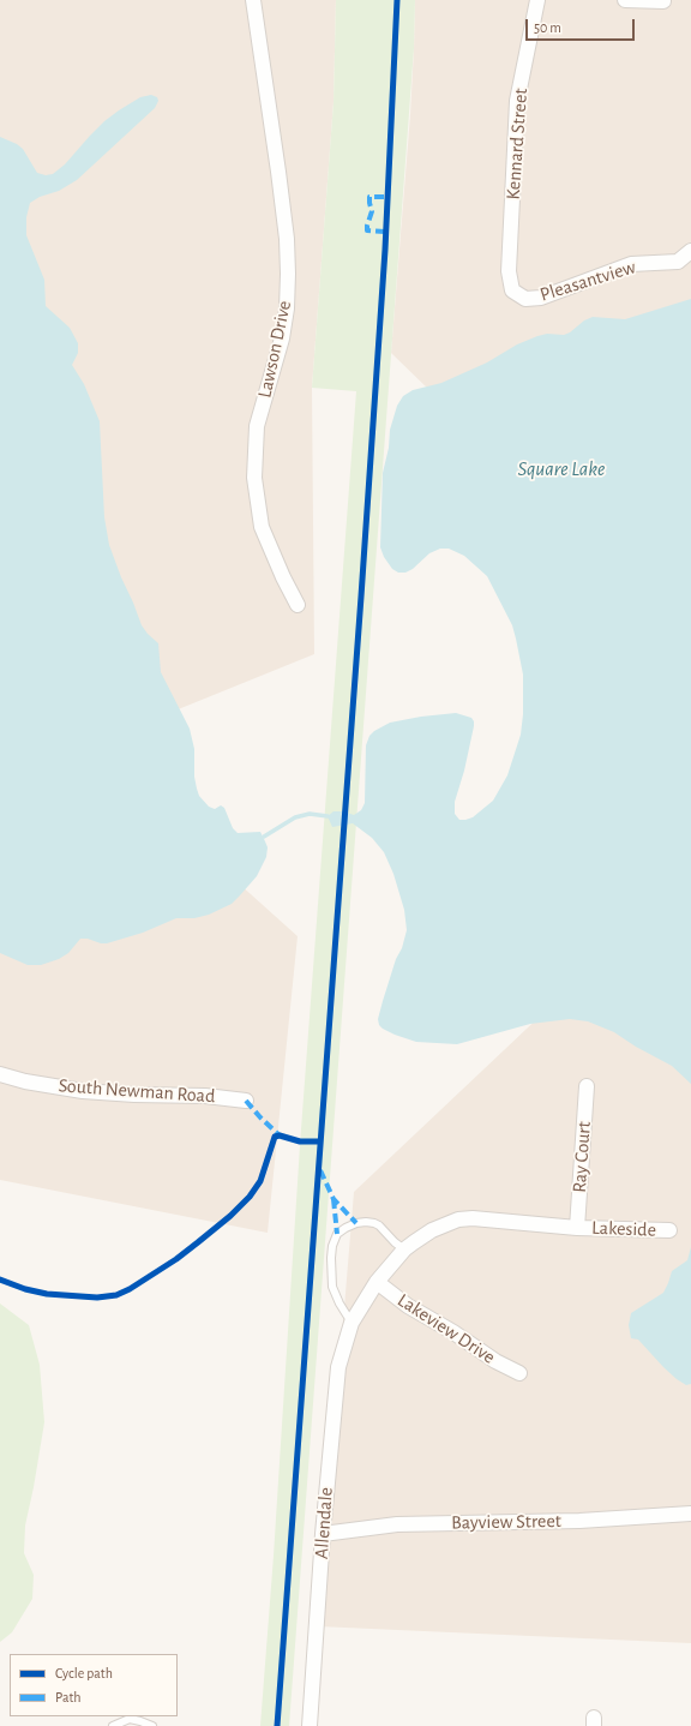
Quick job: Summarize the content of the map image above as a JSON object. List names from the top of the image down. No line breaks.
{"streets":{"street":["Kennard Street","Pleasantview","Lawson Drive","South Newman Road","Ray Court","Lakeside","Lakeview Drive","Bayview Street","Allendale"]},"crossings":[["Kennard Street","Pleasantview"],["Ray Court","Lakeside"],["Lakeside","Allendale"],["Lakeview Drive","Allendale"],["Bayview Street","Allendale"]],"water":["Square Lake"],"legend":["Cycle path","Path"],"scale_bar":"50 m"}
